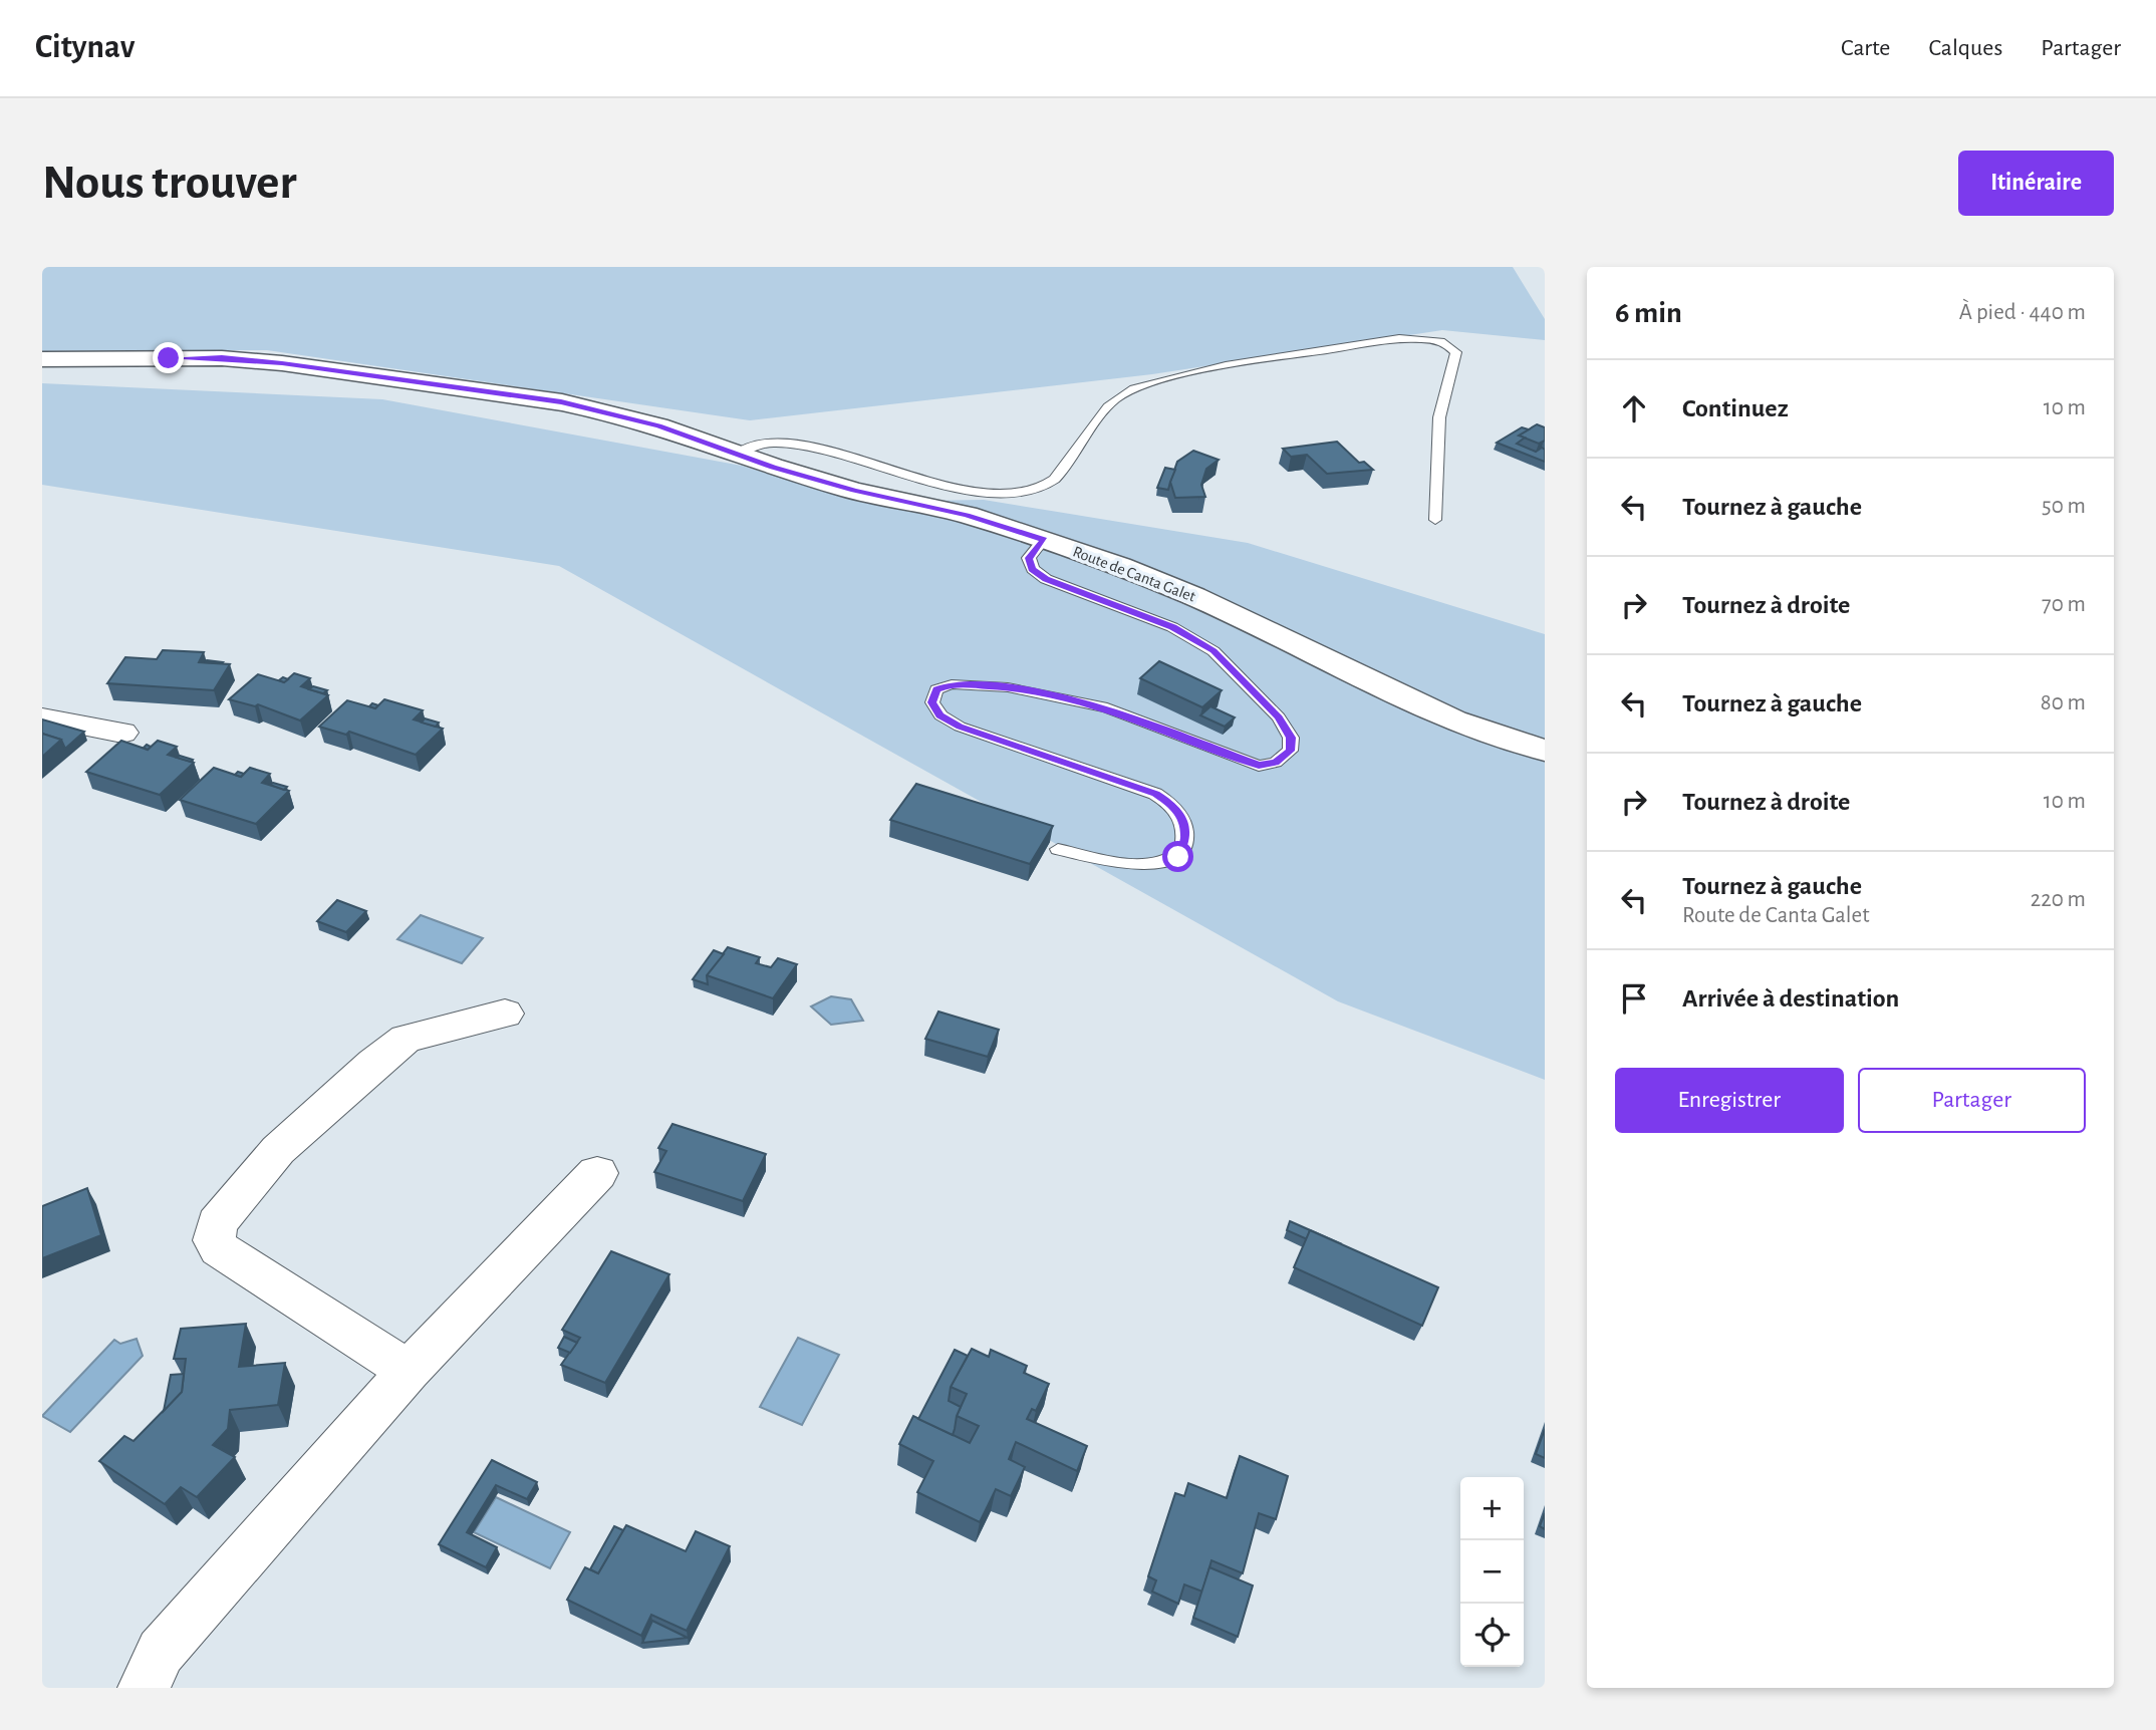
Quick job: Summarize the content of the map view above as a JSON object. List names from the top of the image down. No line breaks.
{"streets":{"main road":["Route de Canta Galet"]},"page":{"header":"Citynav","nav":["Carte","Calques","Partager"],"buttons":["Itinéraire",["Enregistrer","Partager"]],"title":"Nous trouver","heading":["6 min","À pied · 440 m"],"list":[["Continuez","10 m"],["Tournez à gauche","50 m"],["Tournez à droite","70 m"],["Tournez à gauche","80 m"],["Tournez à droite","10 m"],["Tournez à gauche","Route de Canta Galet","220 m"],"Arrivée à destination"],"map_buttons":["+","−"]}}
